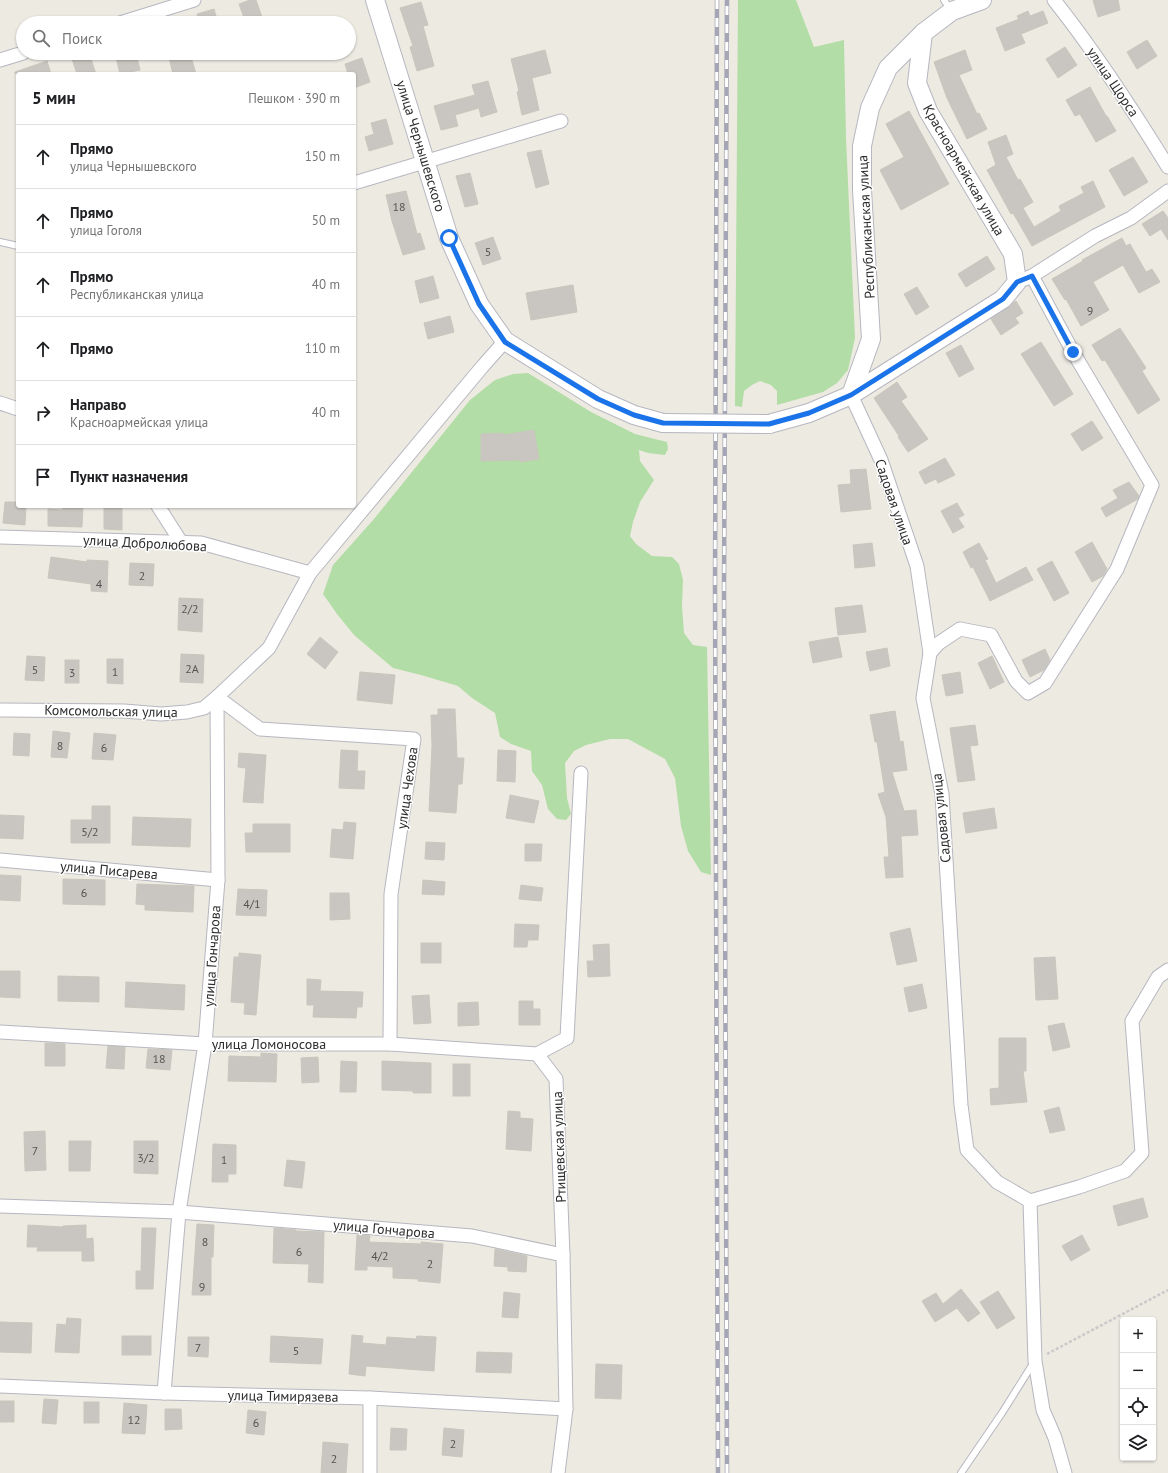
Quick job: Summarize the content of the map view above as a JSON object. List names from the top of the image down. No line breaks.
{"streets":{"street":["улица Щорса","улица Чернышевского","Красноармейская улица","Республиканская улица","Садовая улица","улица Добролюбова","Комсомольская улица","улица Чехова","улица Писарева","улица Гончарова","улица Ломоносова","Ртищевская улица","улица Тимирязева"]},"crossings":[["улица Чернышевского","Республиканская улица"],["улица Чернышевского","Садовая улица"],["улица Чернышевского","Комсомольская улица"],["Красноармейская улица","Республиканская улица"],["Красноармейская улица","Садовая улица"],["Республиканская улица","Садовая улица"],["улица Добролюбова","Комсомольская улица"],["Комсомольская улица","улица Чехова"],["Комсомольская улица","улица Гончарова"],["улица Чехова","улица Гончарова"],["улица Чехова","улица Ломоносова"],["улица Писарева","улица Гончарова"],["улица Гончарова","улица Ломоносова"],["улица Гончарова","Ртищевская улица"],["улица Гончарова","улица Тимирязева"],["улица Ломоносова","Ртищевская улица"],["Ртищевская улица","улица Тимирязева"]],"house_numbers":["18","5","9","2","4","2/2","2А","5","1","3","8","6","5/2","6","4/1","18","7","3/2","1","8","6","4/2","2","9","7","5","12","6","2","2"],"page":{"search":"Поиск","heading":["5 мин","Пешком · 390 m"],"list":[["Прямо","улица Чернышевского","150 m"],["Прямо","улица Гоголя","50 m"],["Прямо","Республиканская улица","40 m"],["Прямо","110 m"],["Направо","Красноармейская улица","40 m"],"Пункт назначения"],"map_buttons":["+","−"]}}
